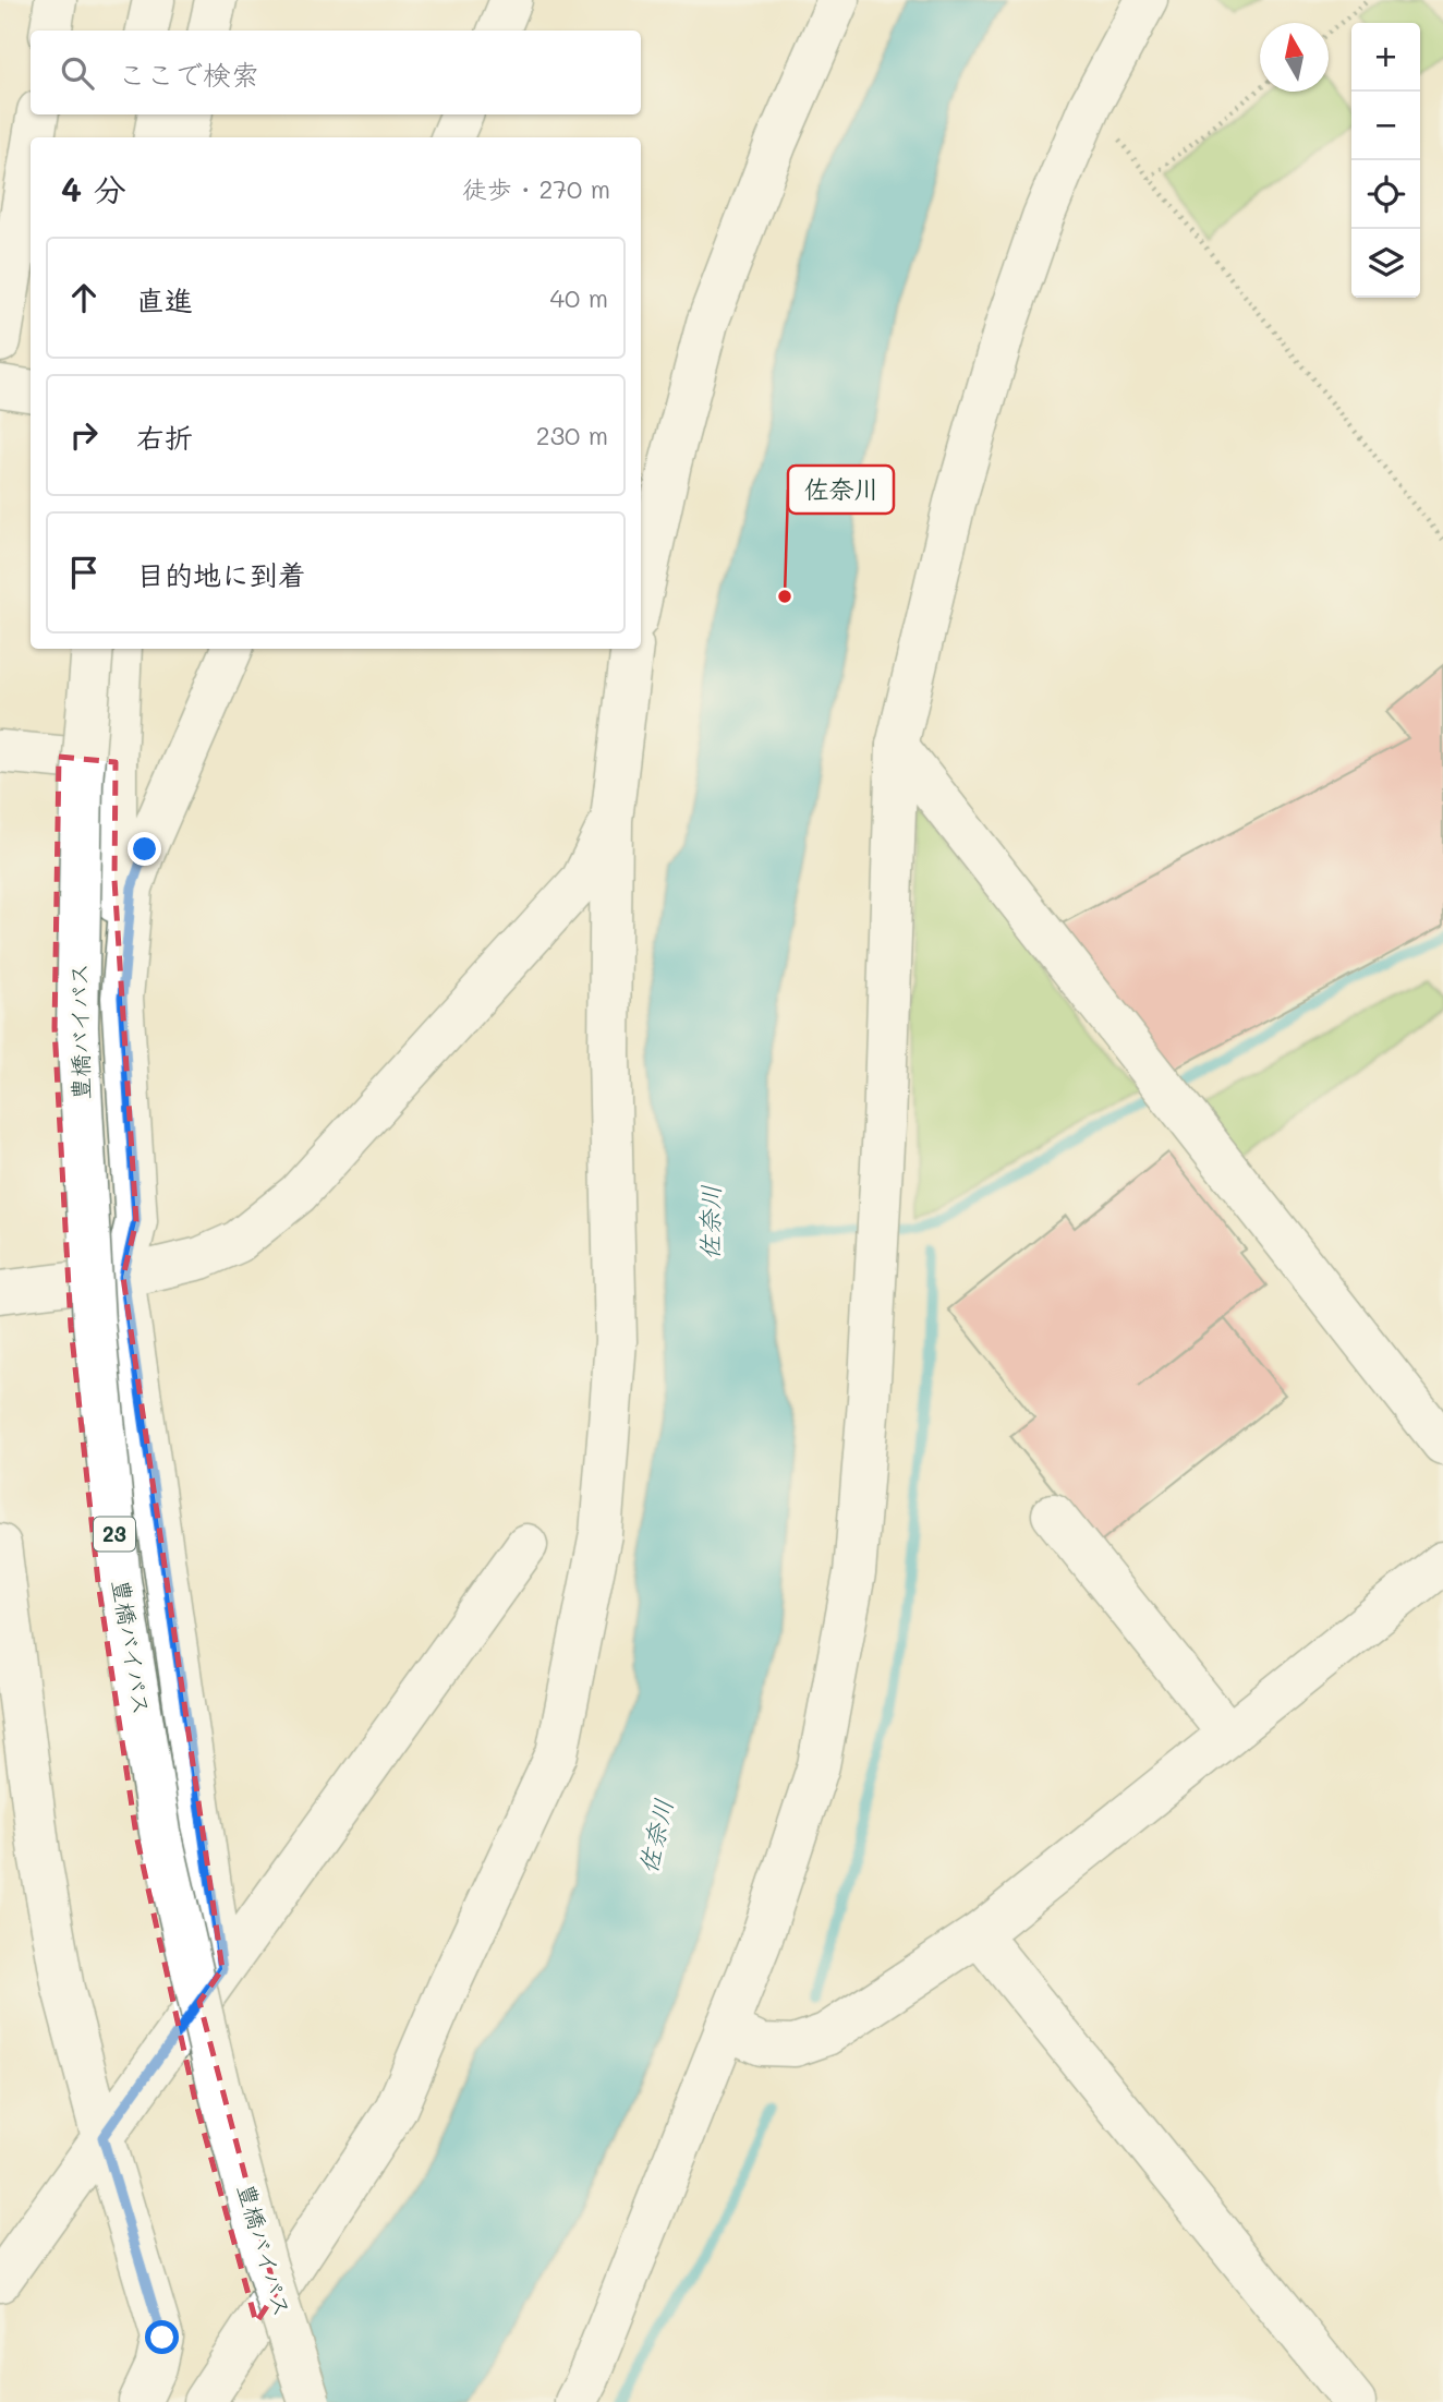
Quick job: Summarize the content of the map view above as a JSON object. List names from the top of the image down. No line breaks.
{"streets":{"main road":["豊橋バイパス","23"]},"water":["佐奈川"],"places":["佐奈川"],"north":"top","page":{"map_buttons":["+","−"],"search":"ここで検索","heading":["4 分","徒歩 · 270 m"],"list":[["直進","40 m"],["右折","230 m"],"目的地に到着"]}}
